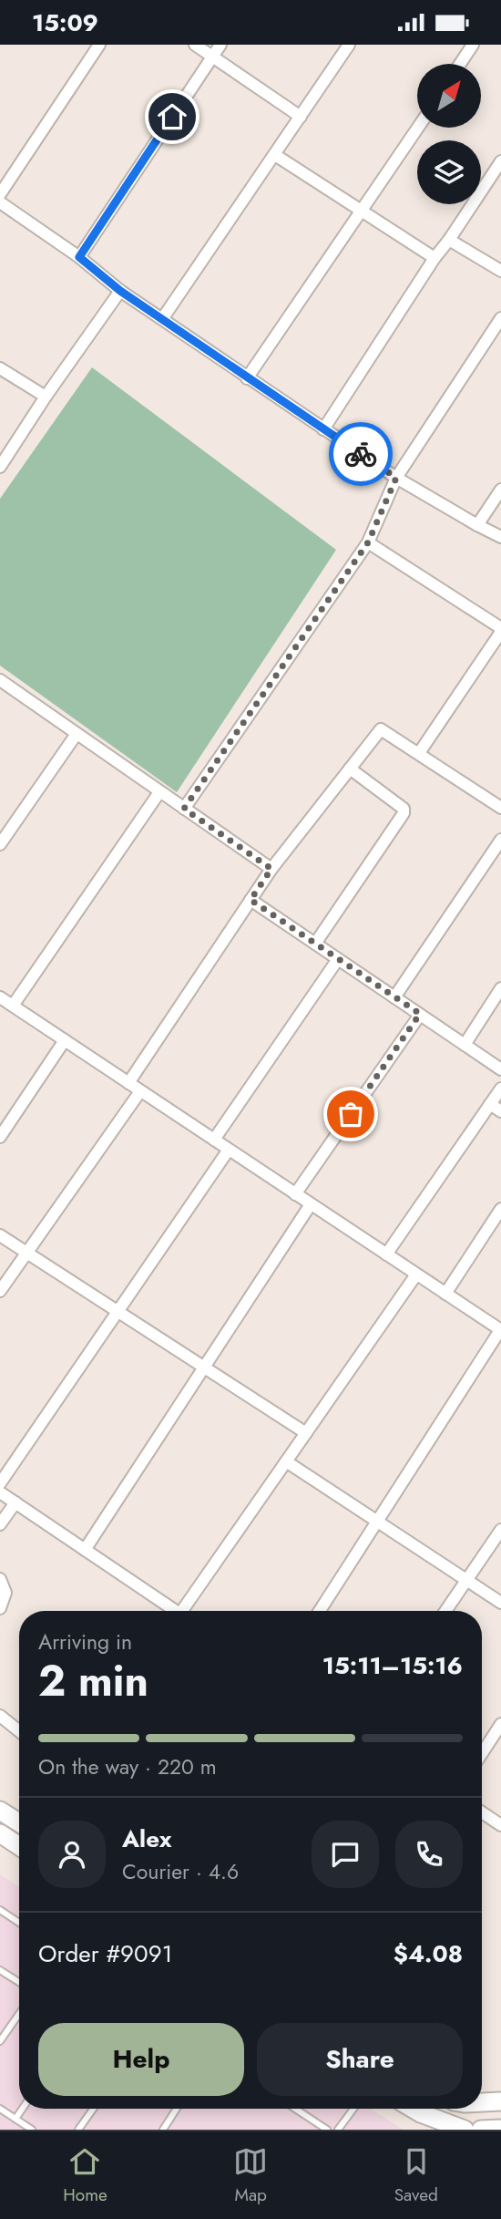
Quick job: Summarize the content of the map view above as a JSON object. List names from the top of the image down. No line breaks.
{"north":"top right","page":{"status":"15:09","heading":["2 min","Arriving in","15:11–15:16"],"panel":["Alex","Courier · 4.6","Order #9091","$4.08"],"bar":"On the way · 220 m","buttons":["Help","Share"],"tabs":["Home","Map","Saved"]}}
